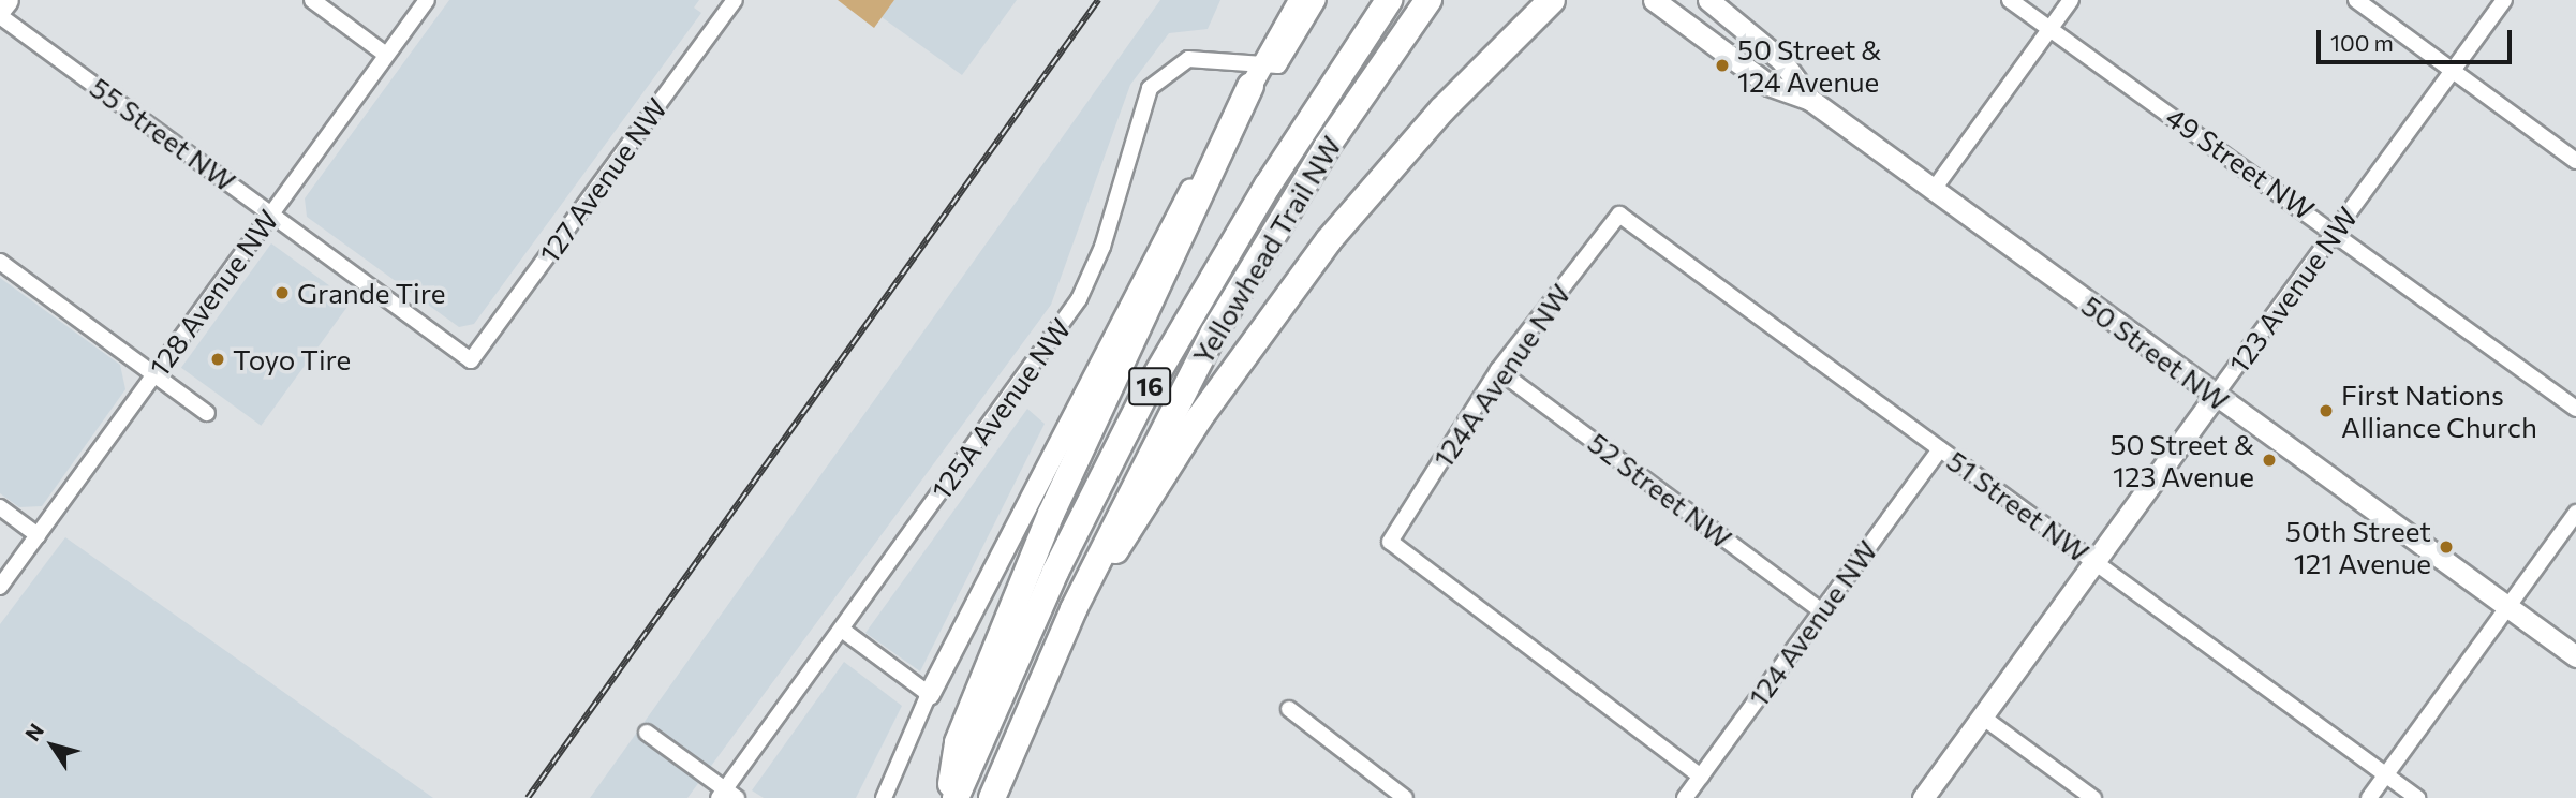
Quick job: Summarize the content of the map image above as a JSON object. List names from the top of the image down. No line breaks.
{"streets":{"highway":["Yellowhead Trail NW","16"],"main road":["123 Avenue NW","50 Street NW"],"street":["55 Street NW","49 Street NW","127 Avenue NW","128 Avenue NW","124A Avenue NW","125A Avenue NW","52 Street NW","51 Street NW","124 Avenue NW"]},"crossings":[["55 Street NW","127 Avenue NW"],["55 Street NW","128 Avenue NW"],["49 Street NW","123 Avenue NW"],["123 Avenue NW","50 Street NW"],["123 Avenue NW","51 Street NW"],["124A Avenue NW","52 Street NW"],["124A Avenue NW","51 Street NW"],["124A Avenue NW","124 Avenue NW"],["52 Street NW","124 Avenue NW"],["51 Street NW","124 Avenue NW"]],"places":["50 Street & 124 Avenue","Grande Tire","Toyo Tire","First Nations Alliance Church","50 Street & 123 Avenue","50th Street 121 Avenue"],"scale_bar":"100 m","north":"top left"}
